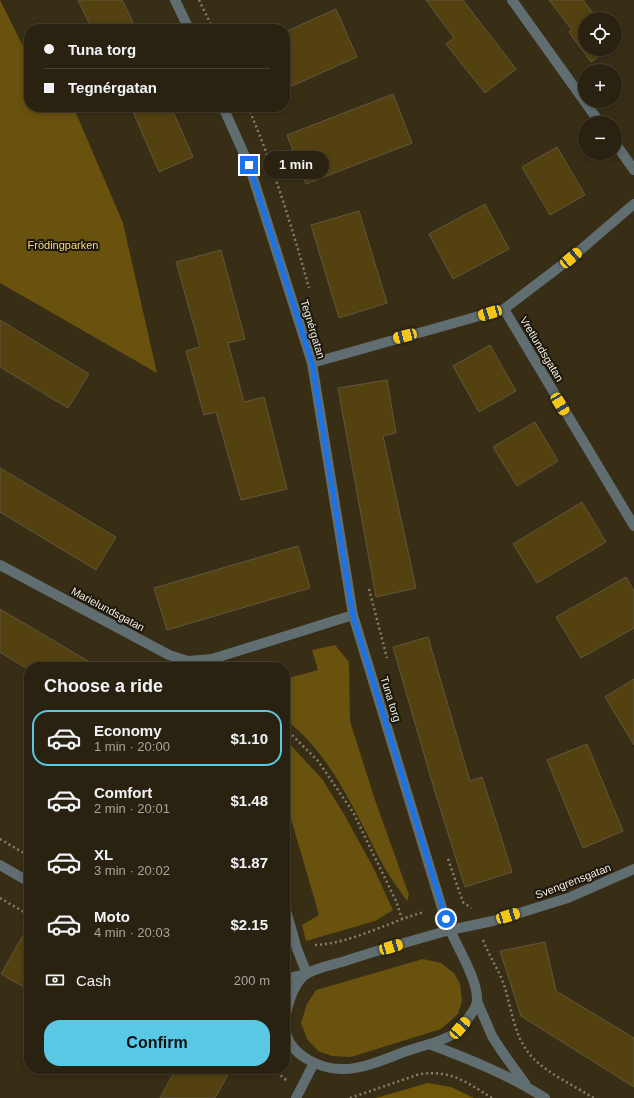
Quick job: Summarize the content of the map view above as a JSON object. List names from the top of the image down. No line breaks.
{"streets":{"street":["Tegnérgatan","Vretlundsgatan","Marielundsgatan","Tuna torg","Svengrensgatan"]},"crossings":[["Tegnérgatan","Tuna torg"],["Tuna torg","Svengrensgatan"]],"parks":["Frödingparken"],"page":{"map_buttons":["+","−"],"banner":["Tuna torg","Tegnérgatan"],"bubble":"1 min","heading":"Choose a ride","list":[{"name":"Economy","note":"1 min · 20:00","value":"$1.10"},{"name":"Comfort","note":"2 min · 20:01","value":"$1.48"},{"name":"XL","note":"3 min · 20:02","value":"$1.87"},{"name":"Moto","note":"4 min · 20:03","value":"$2.15"}],"pay":["Cash","200 m"],"buttons":"Confirm"}}
